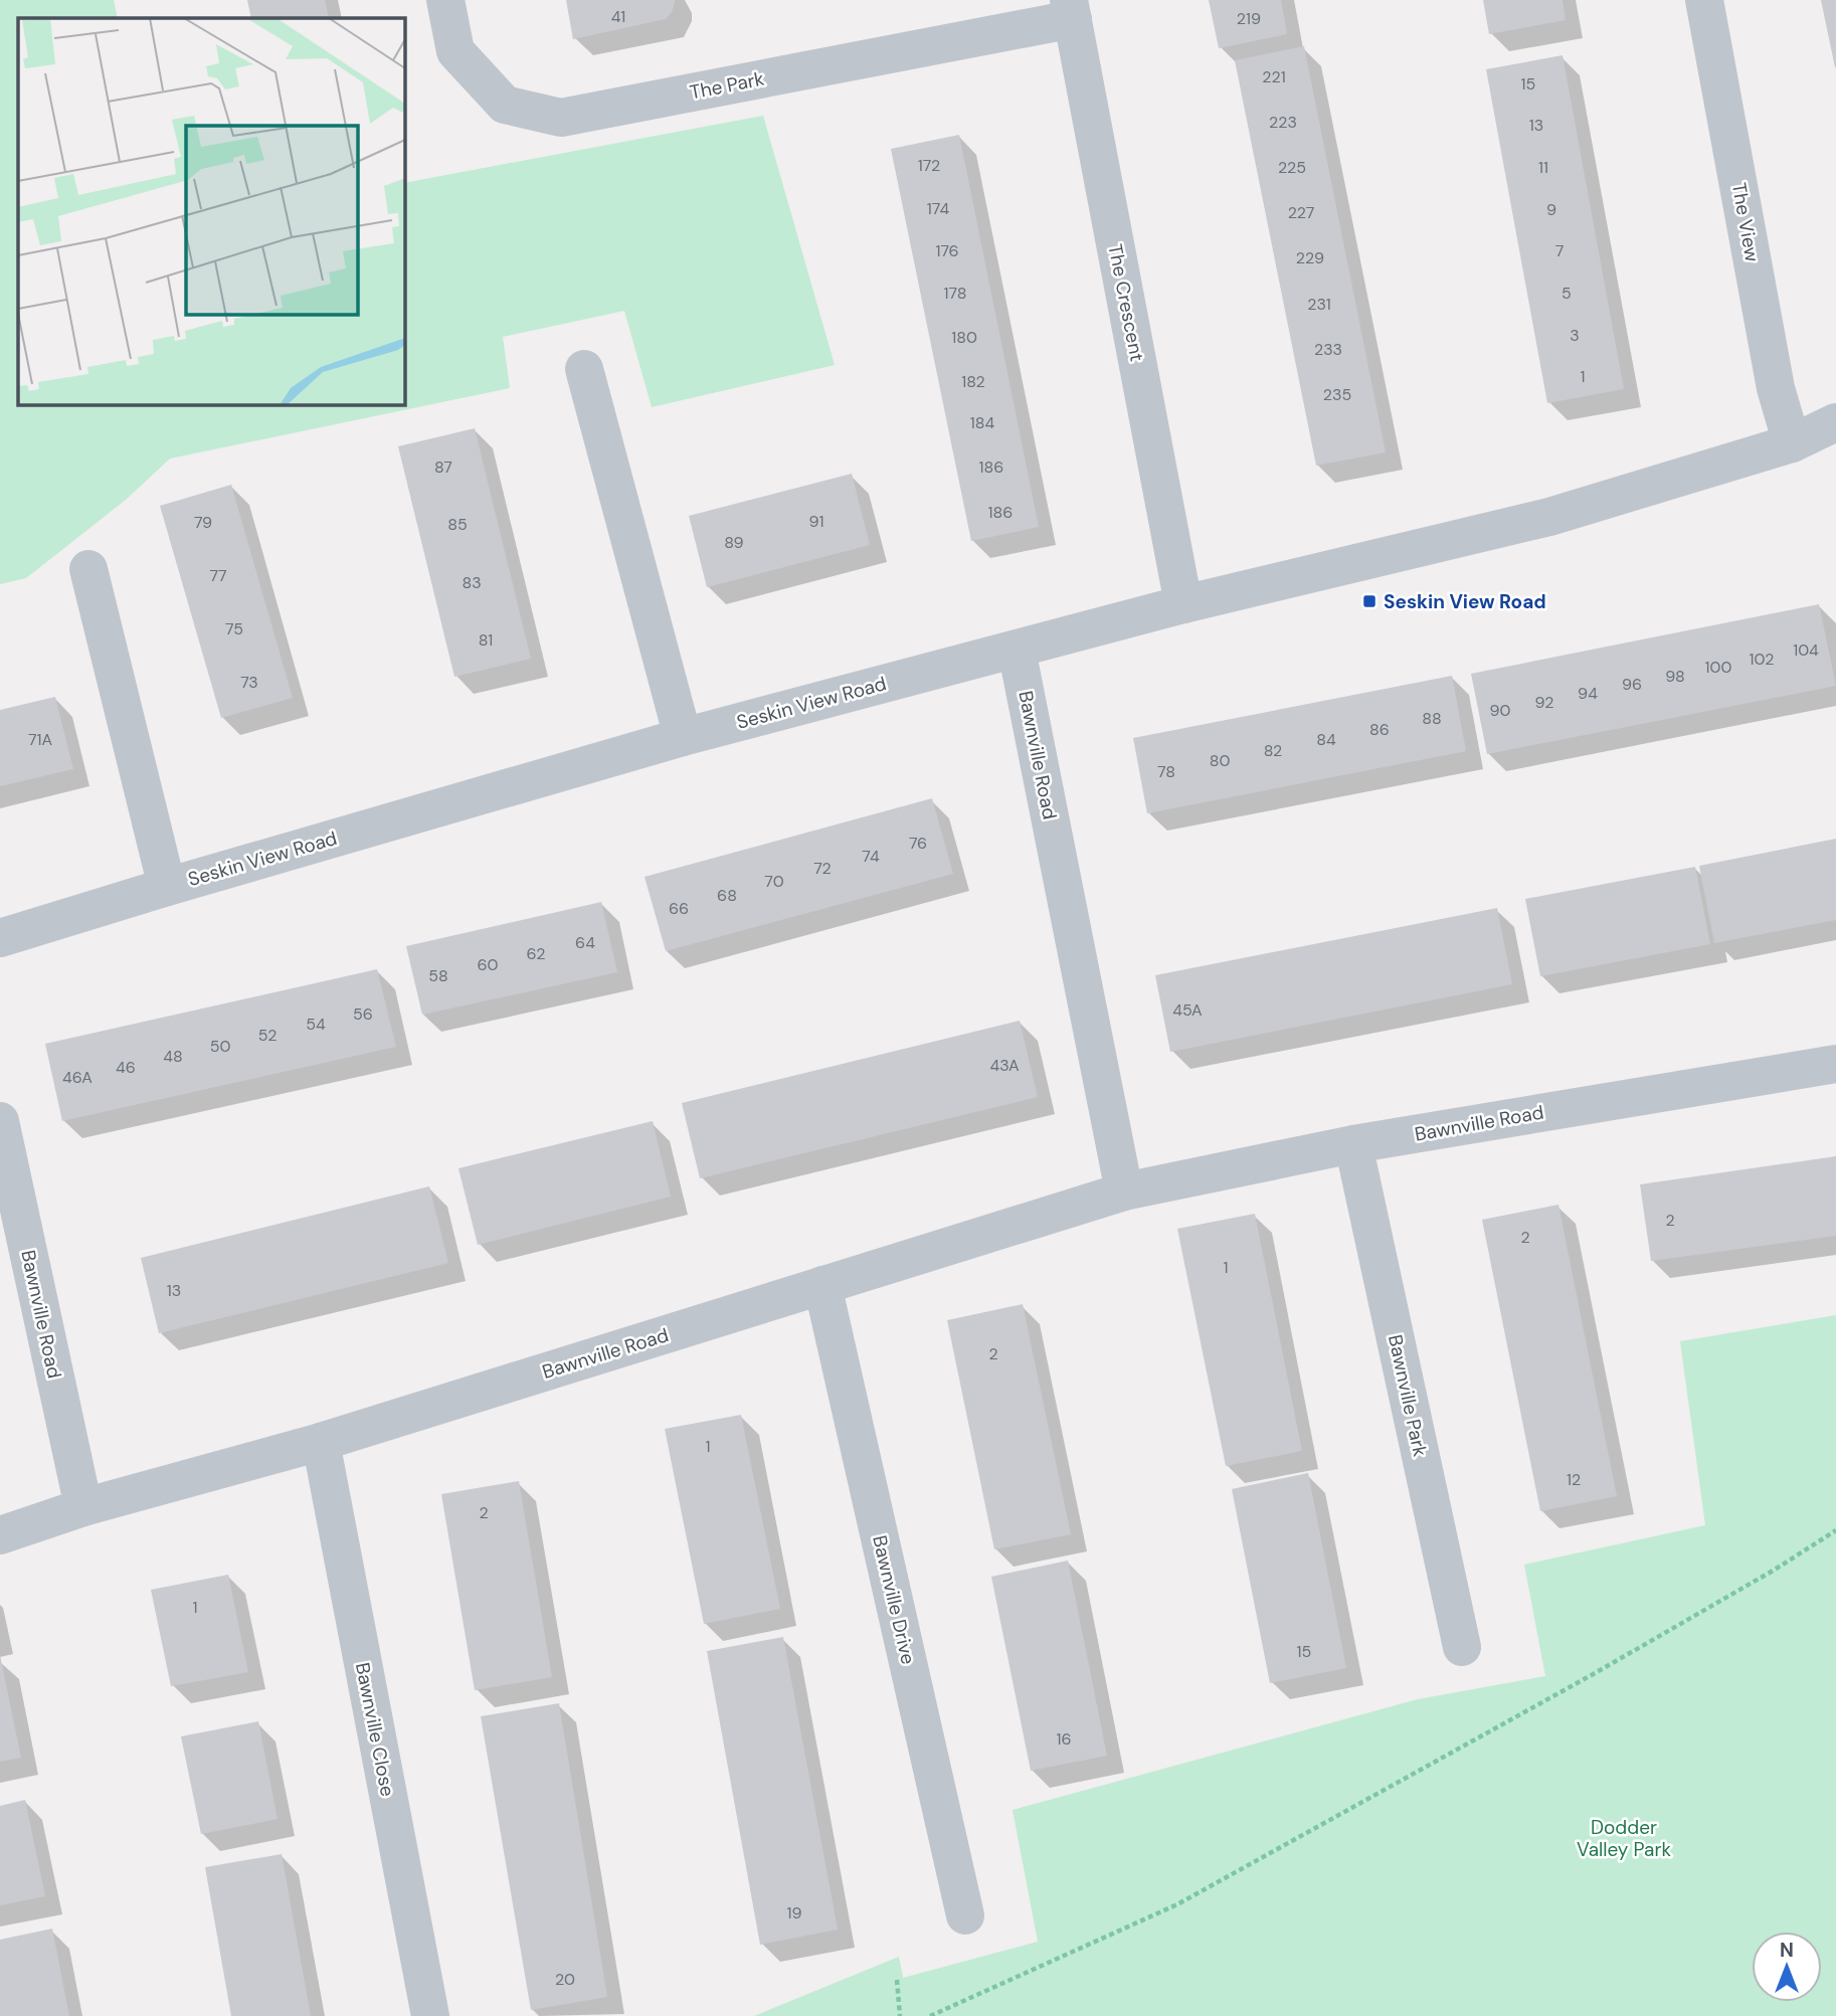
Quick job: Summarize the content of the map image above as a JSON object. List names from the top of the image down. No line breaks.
{"streets":{"street":["The Park","The View","The Crescent","Seskin View Road","Bawnville Road","Bawnville Park","Bawnville Drive","Bawnville Close"]},"crossings":[["The Park","The Crescent"],["The View","Seskin View Road"],["The Crescent","Seskin View Road"],["Seskin View Road","Bawnville Road"],["Bawnville Road","Bawnville Park"],["Bawnville Road","Bawnville Drive"],["Bawnville Road","Bawnville Close"]],"parks":["Dodder Valley Park"],"places":{"transit":["Seskin View Road"]},"house_numbers":["41","219","221","15","223","13","172","225","11","174","9","227","176","7","229","178","5","231","3","180","233","1","182","235","184","87","186","186","91","79","85","89","77","83","75","81","104","102","100","98","73","96","94","92","90","88","86","71A","84","82","80","78","76","74","72","70","68","66","64","62","60","58","45A","56","54","52","50","48","43A","46","46A","2","2","1","13","2","1","12","2","1","15","16","19","20"],"north":"top"}
